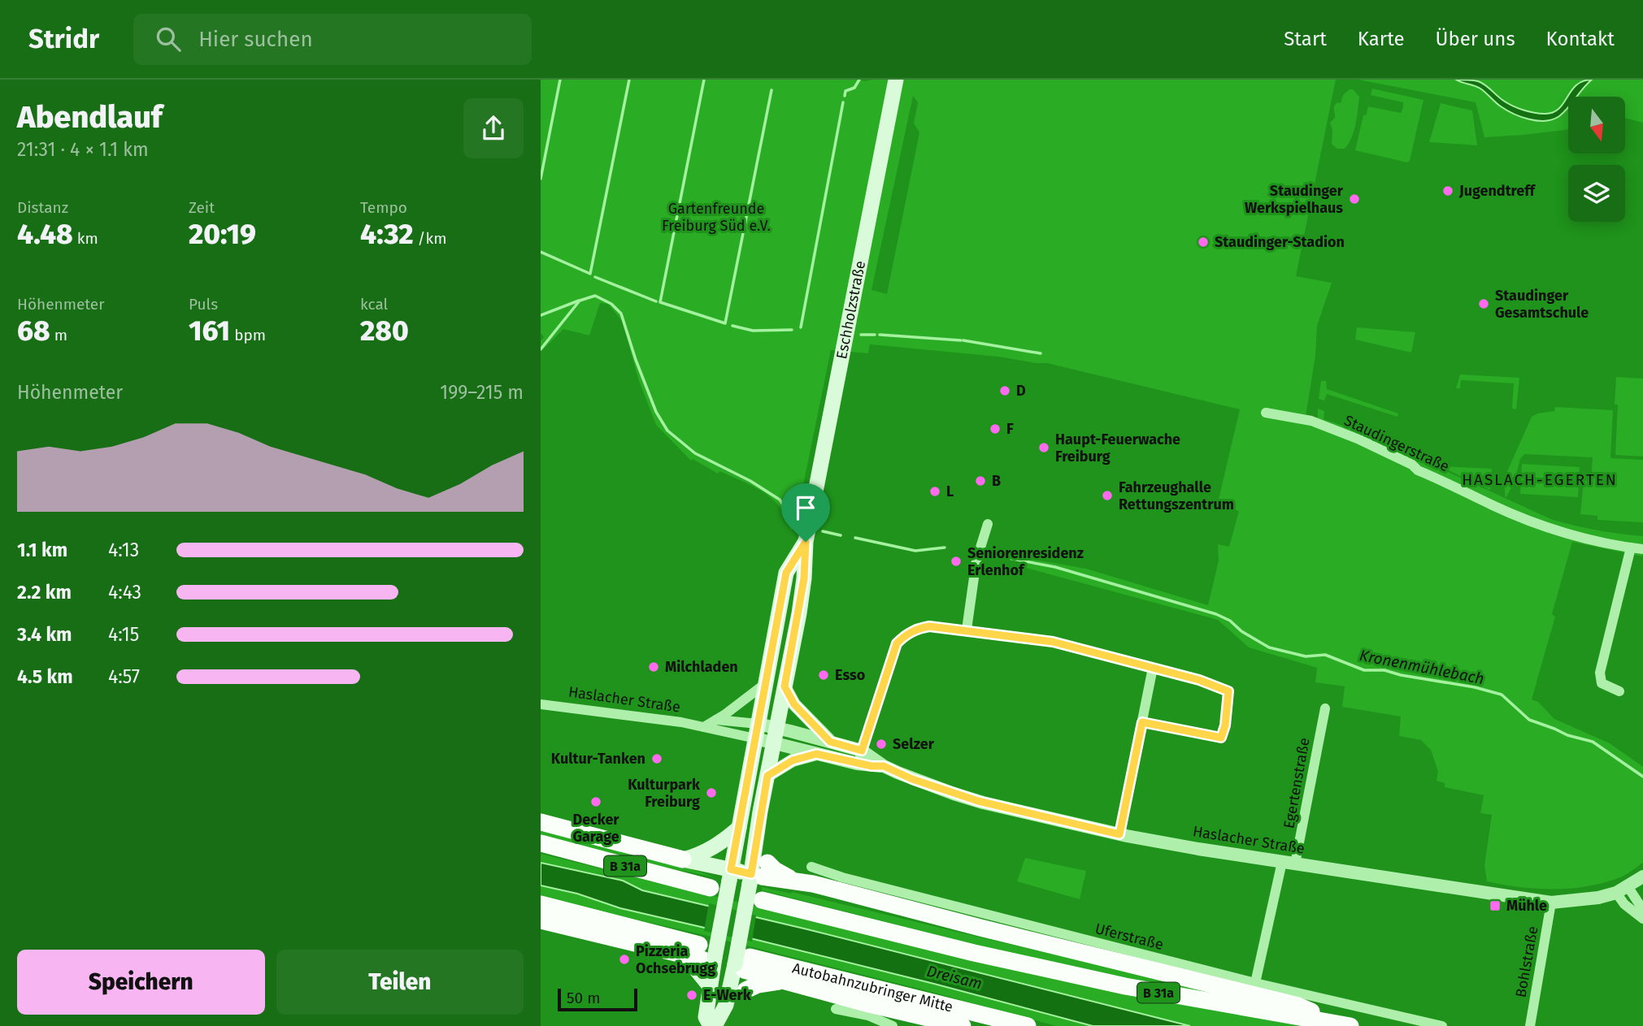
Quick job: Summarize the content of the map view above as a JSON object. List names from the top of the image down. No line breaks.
{"streets":{"highway":["B 31a","Autobahnzubringer Mitte"],"main road":["Eschholzstraße"],"street":["Staudingerstraße","Haslacher Straße","Egertenstraße","Uferstraße","Bohlstraße"]},"crossings":[["Eschholzstraße","Haslacher Straße"],["Haslacher Straße","Egertenstraße"],["Haslacher Straße","Bohlstraße"],["Egertenstraße","Uferstraße"]],"districts":["HASLACH-EGERTEN"],"water":["Kronenmühlebach","Dreisam"],"parks":["Gartenfreunde Freiburg Süd e.V."],"places":{"other":["Jugendtreff","Staudinger Werkspielhaus","Staudinger-Stadion","Staudinger Gesamtschule","D","F","Haupt-Feuerwache Freiburg","B","L","Fahrzeughalle Rettungszentrum","Seniorenresidenz Erlenhof","Milchladen","Esso","Selzer","Kultur-Tanken","Kulturpark Freiburg","Decker Garage","Pizzeria Ochsebrugg","E-Werk"],"transit":["Mühle"]},"scale_bar":"50 m","north":"bottom","page":{"header":"Stridr","search":"Hier suchen","nav":["Start","Karte","Über uns","Kontakt"],"heading":["Abendlauf","21:31 · 4 × 1.1 km"],"stats":[["Distanz","4.48 km"],["Zeit","20:19"],["Tempo","4:32 /km"],["Höhenmeter","68 m"],["Puls","161 bpm"],["kcal","280"]],"chart":["Höhenmeter","199–215 m"],"list":[{"name":"1.1 km","note":"4:13"},{"name":"2.2 km","note":"4:43"},{"name":"3.4 km","note":"4:15"},{"name":"4.5 km","note":"4:57"}],"buttons":["Speichern","Teilen"],"scale":"50 m"}}
